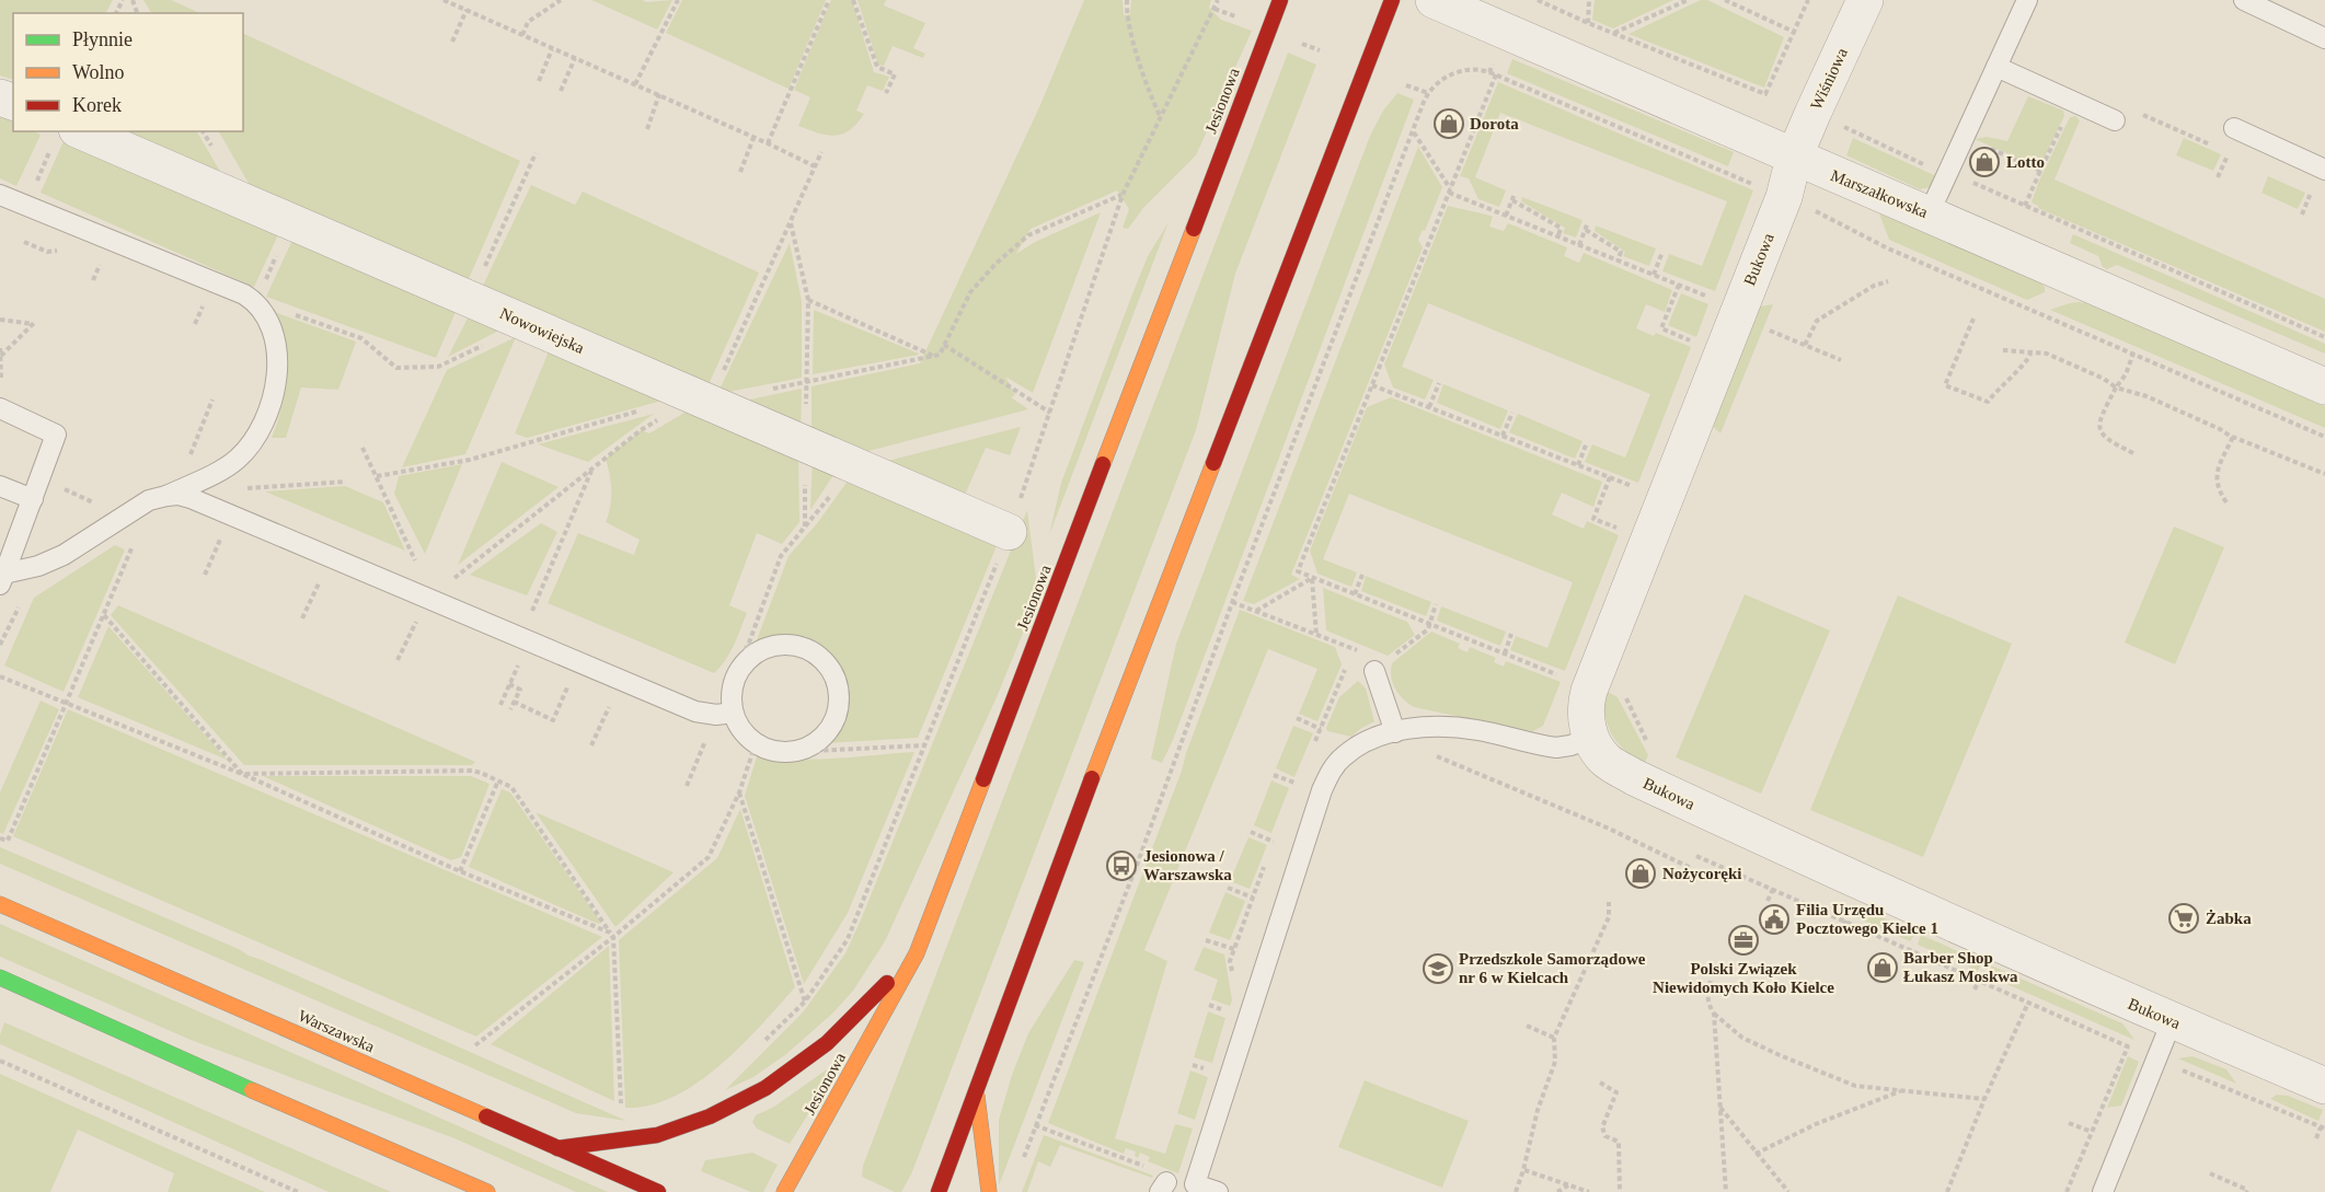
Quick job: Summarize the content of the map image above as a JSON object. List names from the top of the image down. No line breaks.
{"streets":{"main road":["Jesionowa","Warszawska"],"street":["Wiśniowa","Marszałkowska","Bukowa","Nowowiejska"]},"crossings":[["Wiśniowa","Marszałkowska"],["Wiśniowa","Bukowa"],["Marszałkowska","Bukowa"]],"places":{"shop":["Dorota","Lotto","Nożycoręki","Barber Shop Łukasz Moskwa"],"bus stop":["Jesionowa / Warszawska"],"supermarket":["Żabka"],"public building":["Filia Urzędu Pocztowego Kielce 1"],"office":["Polski Związek Niewidomych Koło Kielce"],"school or university":["Przedszkole Samorządowe nr 6 w Kielcach"]},"legend":["Płynnie","Wolno","Korek"]}
